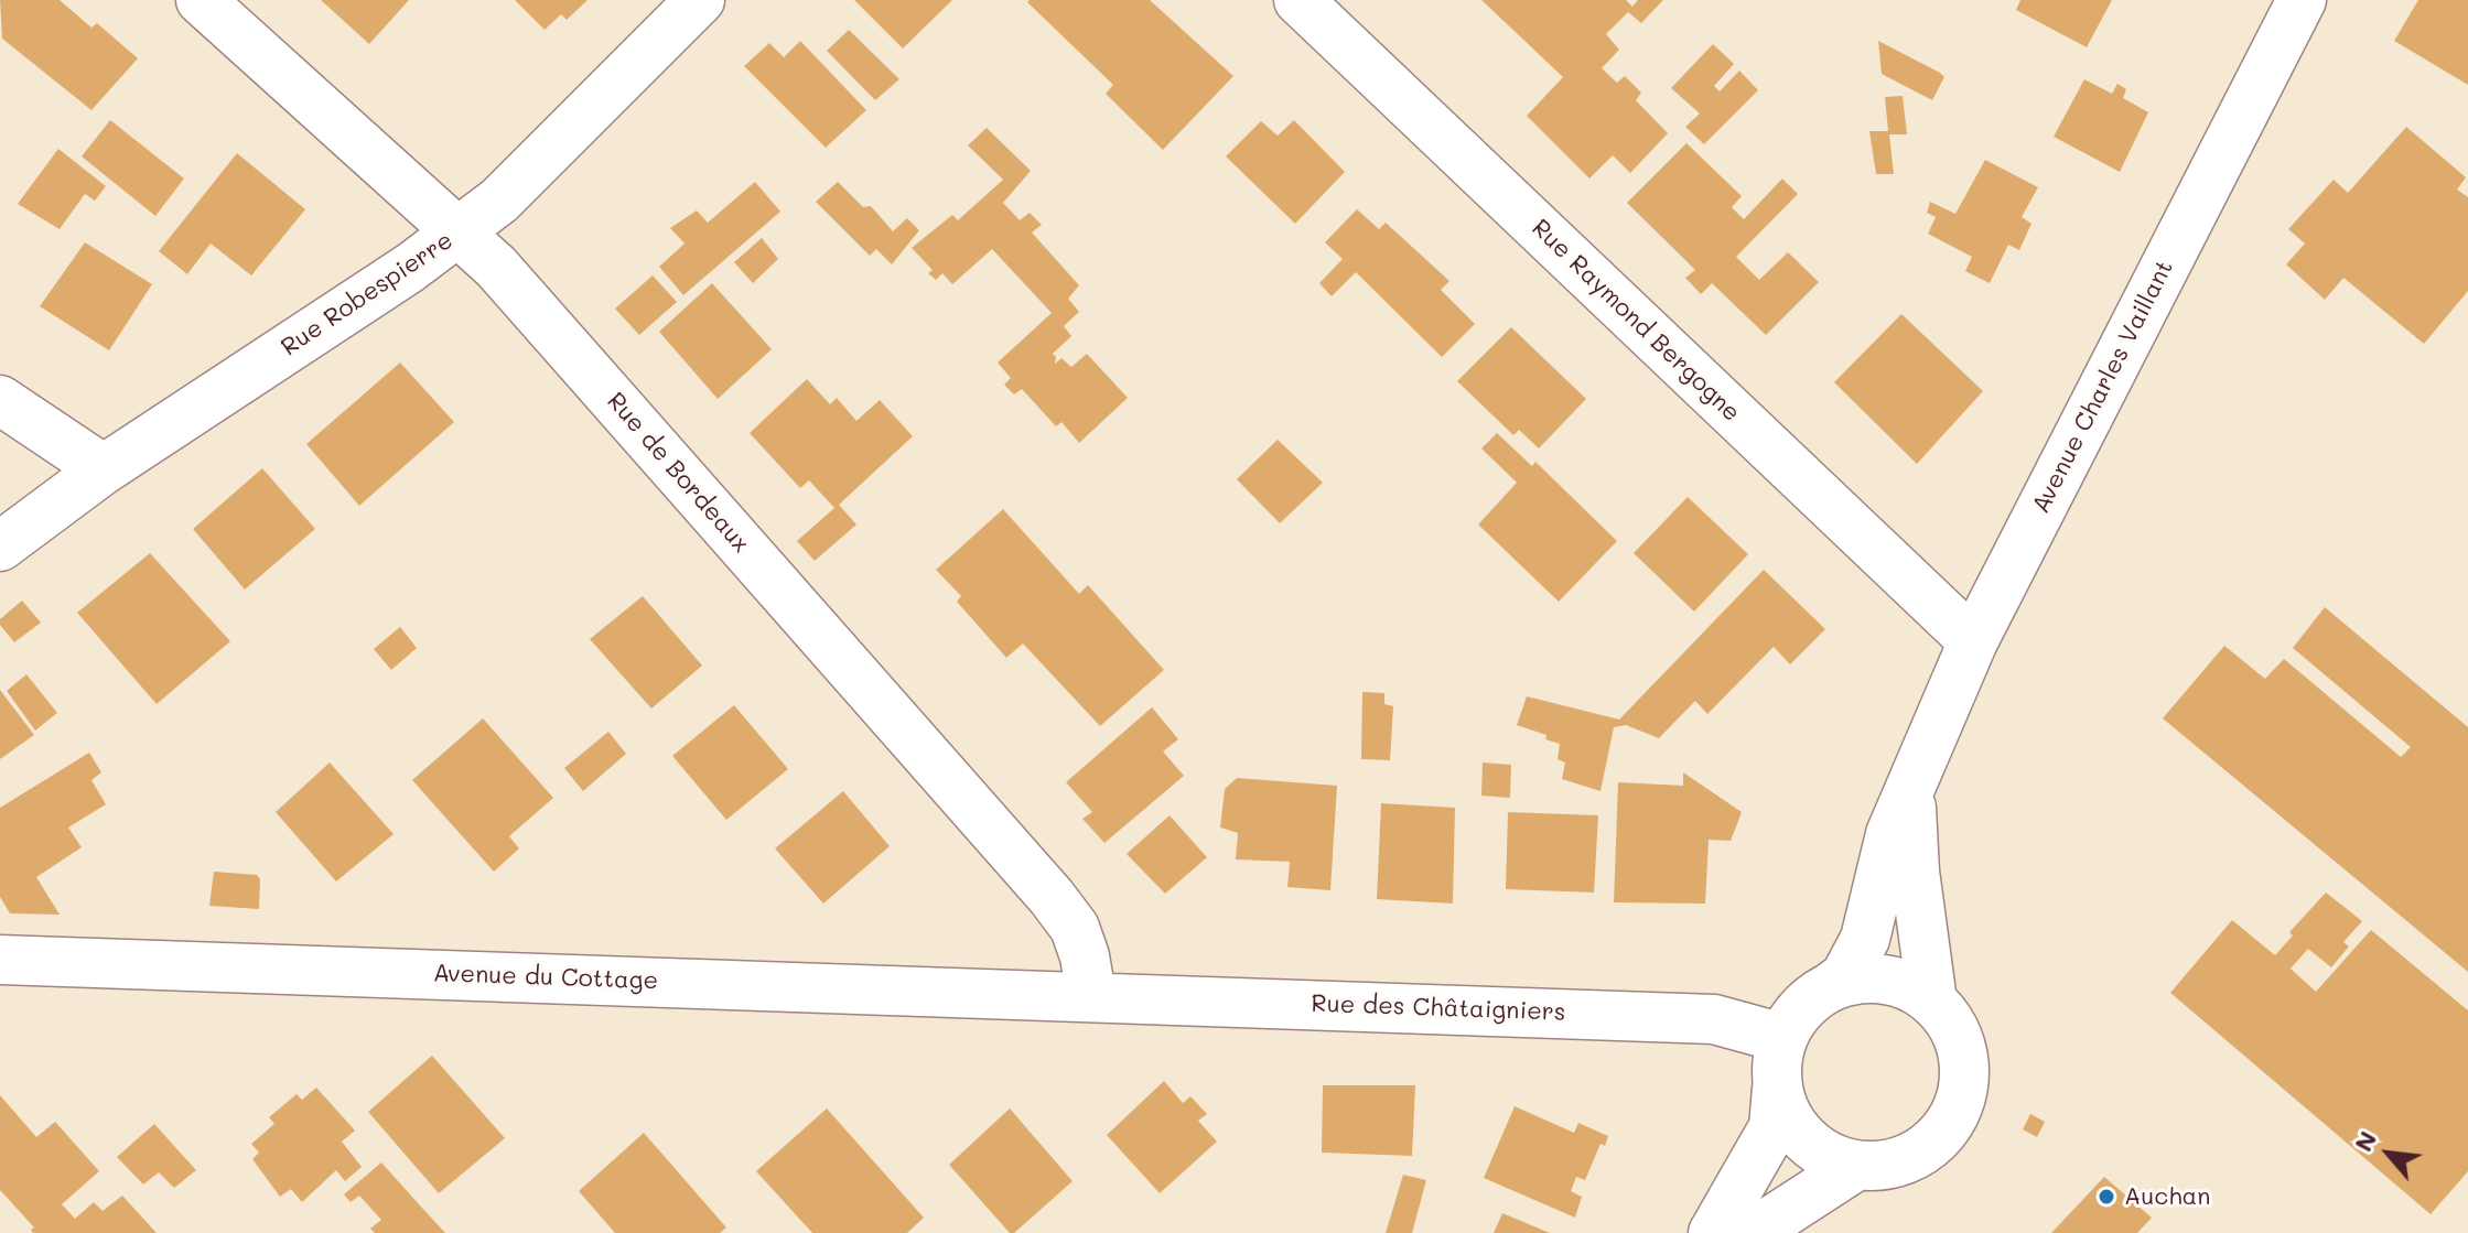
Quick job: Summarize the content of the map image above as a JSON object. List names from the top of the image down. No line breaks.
{"streets":{"street":["Rue Robespierre","Rue Raymond Bergogne","Avenue Charles Vaillant","Rue de Bordeaux","Avenue du Cottage","Rue des Châtaigniers"]},"crossings":[["Rue Robespierre","Rue de Bordeaux"],["Rue Raymond Bergogne","Avenue Charles Vaillant"],["Avenue Charles Vaillant","Rue des Châtaigniers"],["Rue de Bordeaux","Avenue du Cottage"],["Rue de Bordeaux","Rue des Châtaigniers"],["Avenue du Cottage","Rue des Châtaigniers"]],"places":["Auchan"],"north":"top left"}
